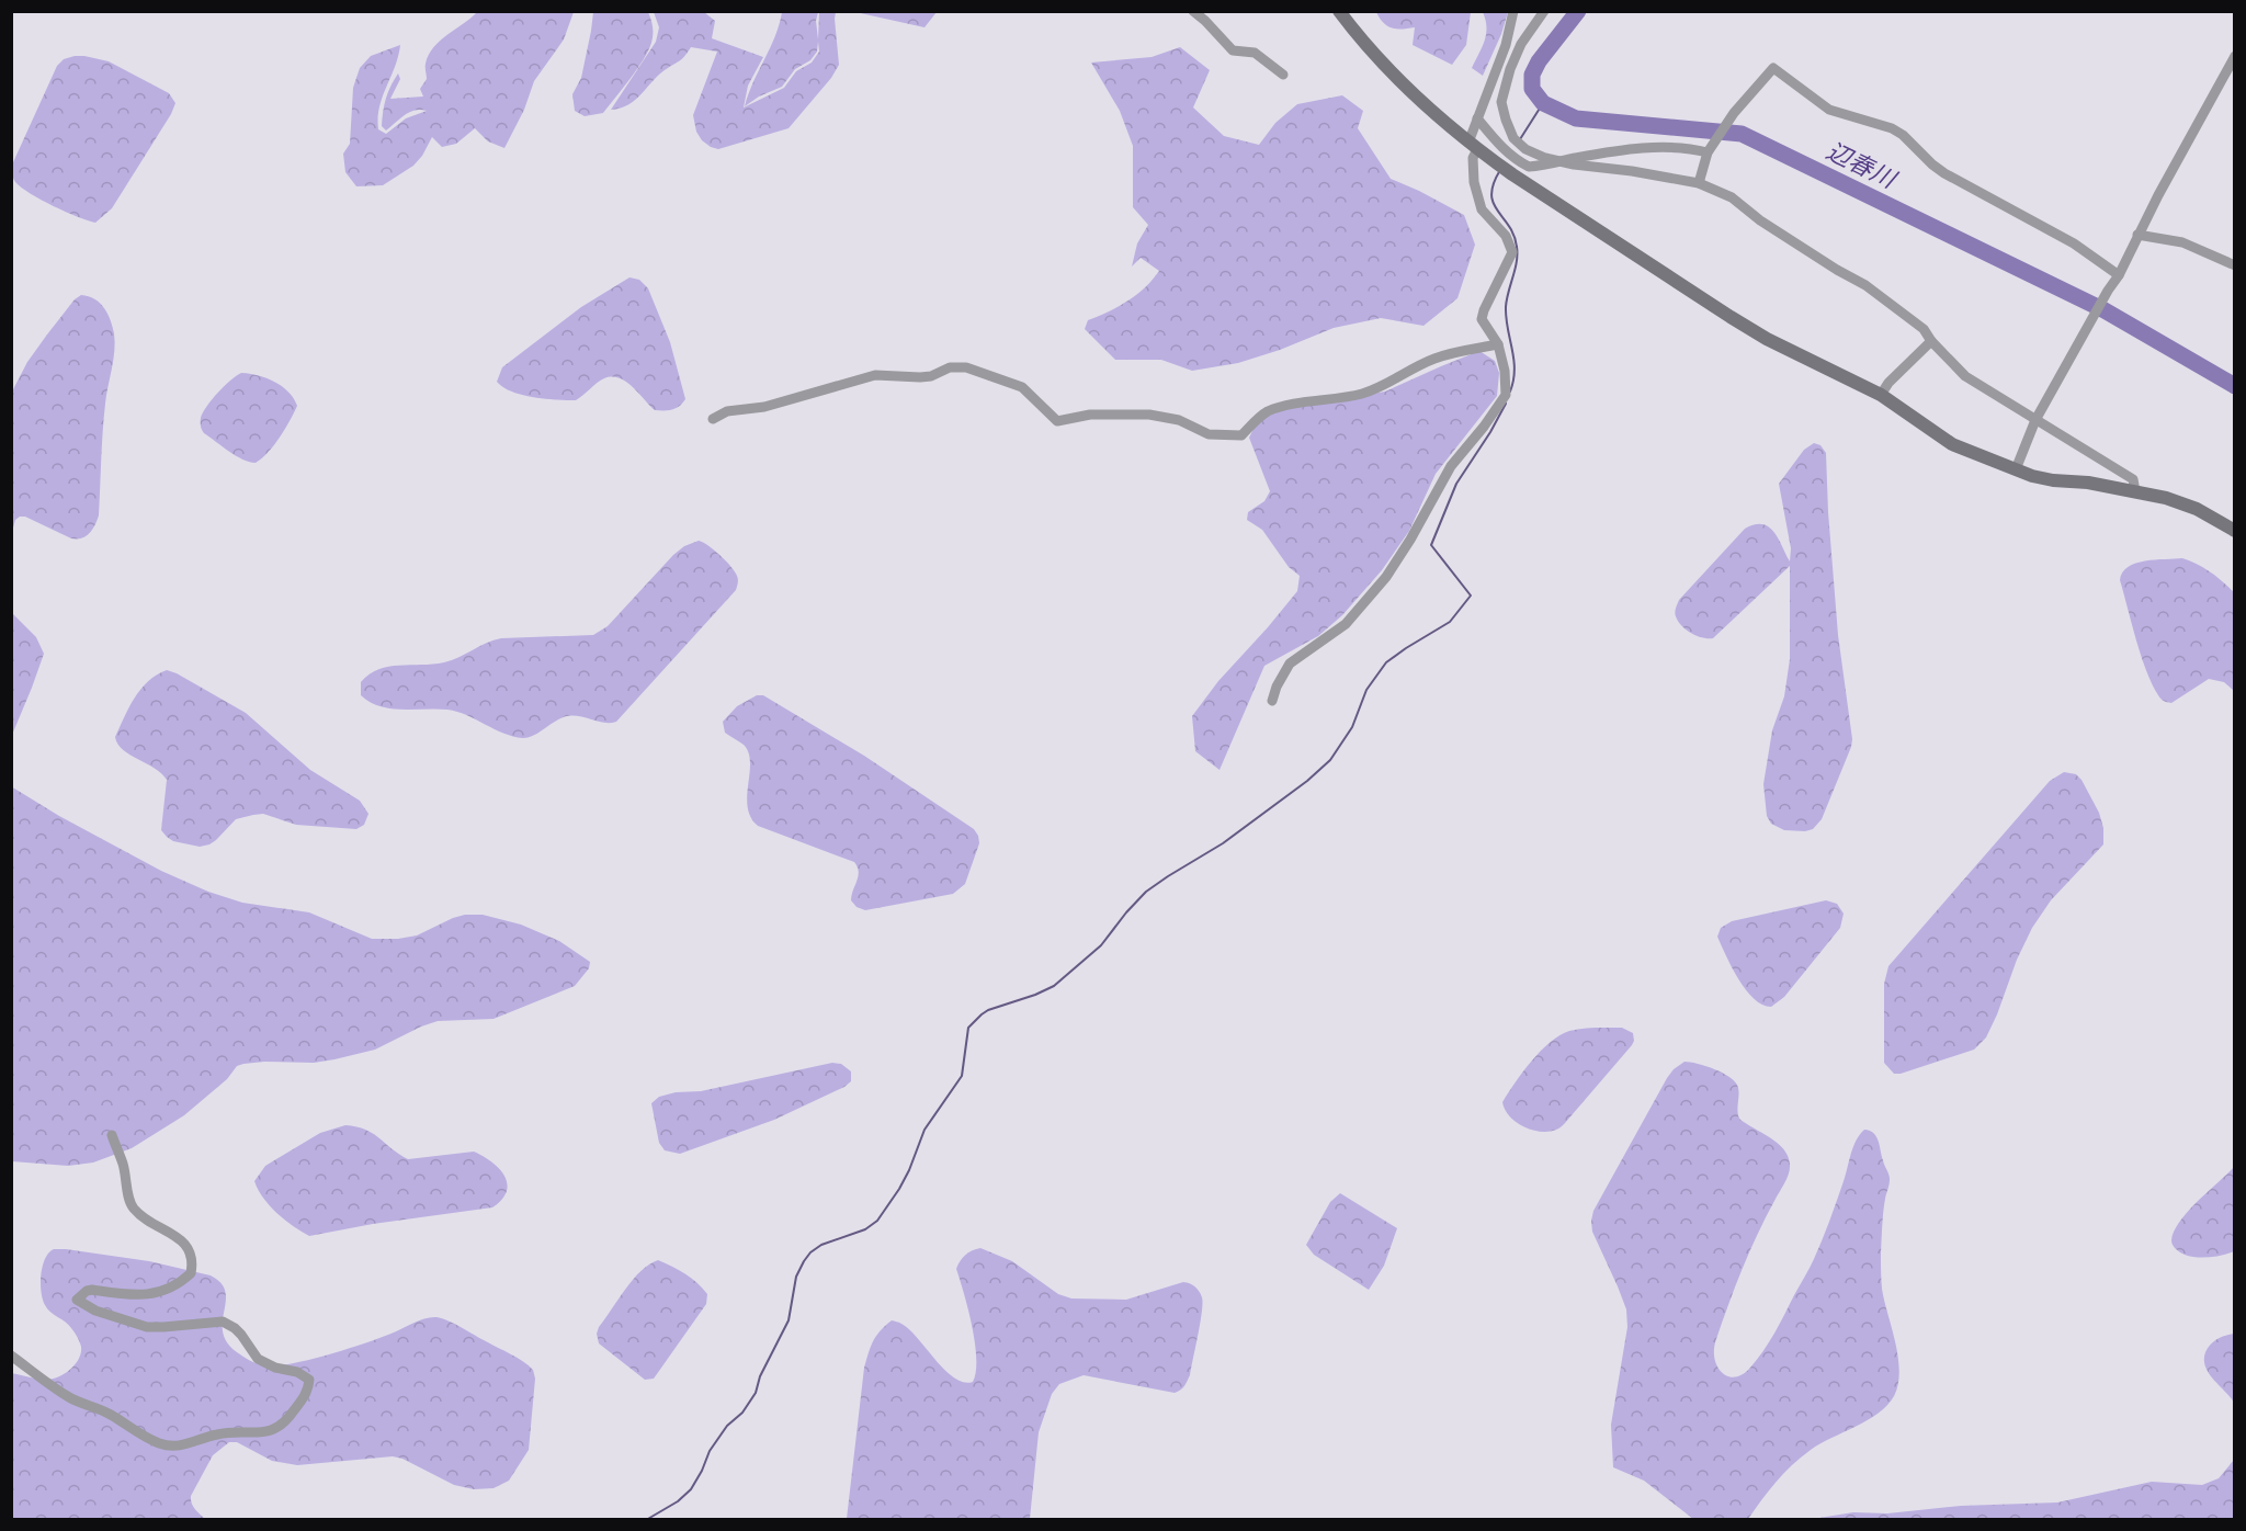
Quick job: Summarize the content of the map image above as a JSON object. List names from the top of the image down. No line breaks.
{"water":["辺春川"]}
